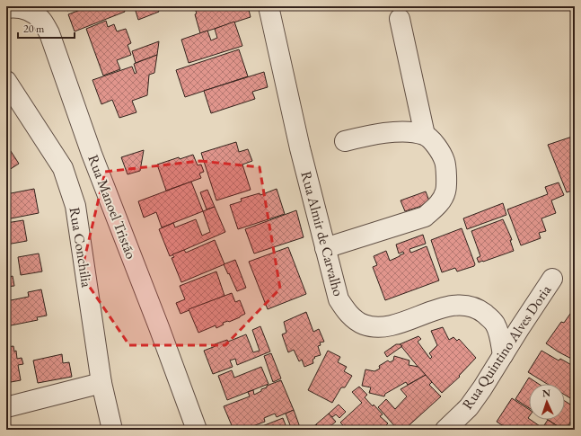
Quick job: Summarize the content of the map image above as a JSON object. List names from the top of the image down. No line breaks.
{"streets":{"street":["Rua Manoel Tristão","Rua Almir de Carvalho","Rua Conchilia","Rua Quintino Alves Doria"]},"crossings":[["Rua Almir de Carvalho","Rua Quintino Alves Doria"]],"scale_bar":"20 m","north":"top"}
